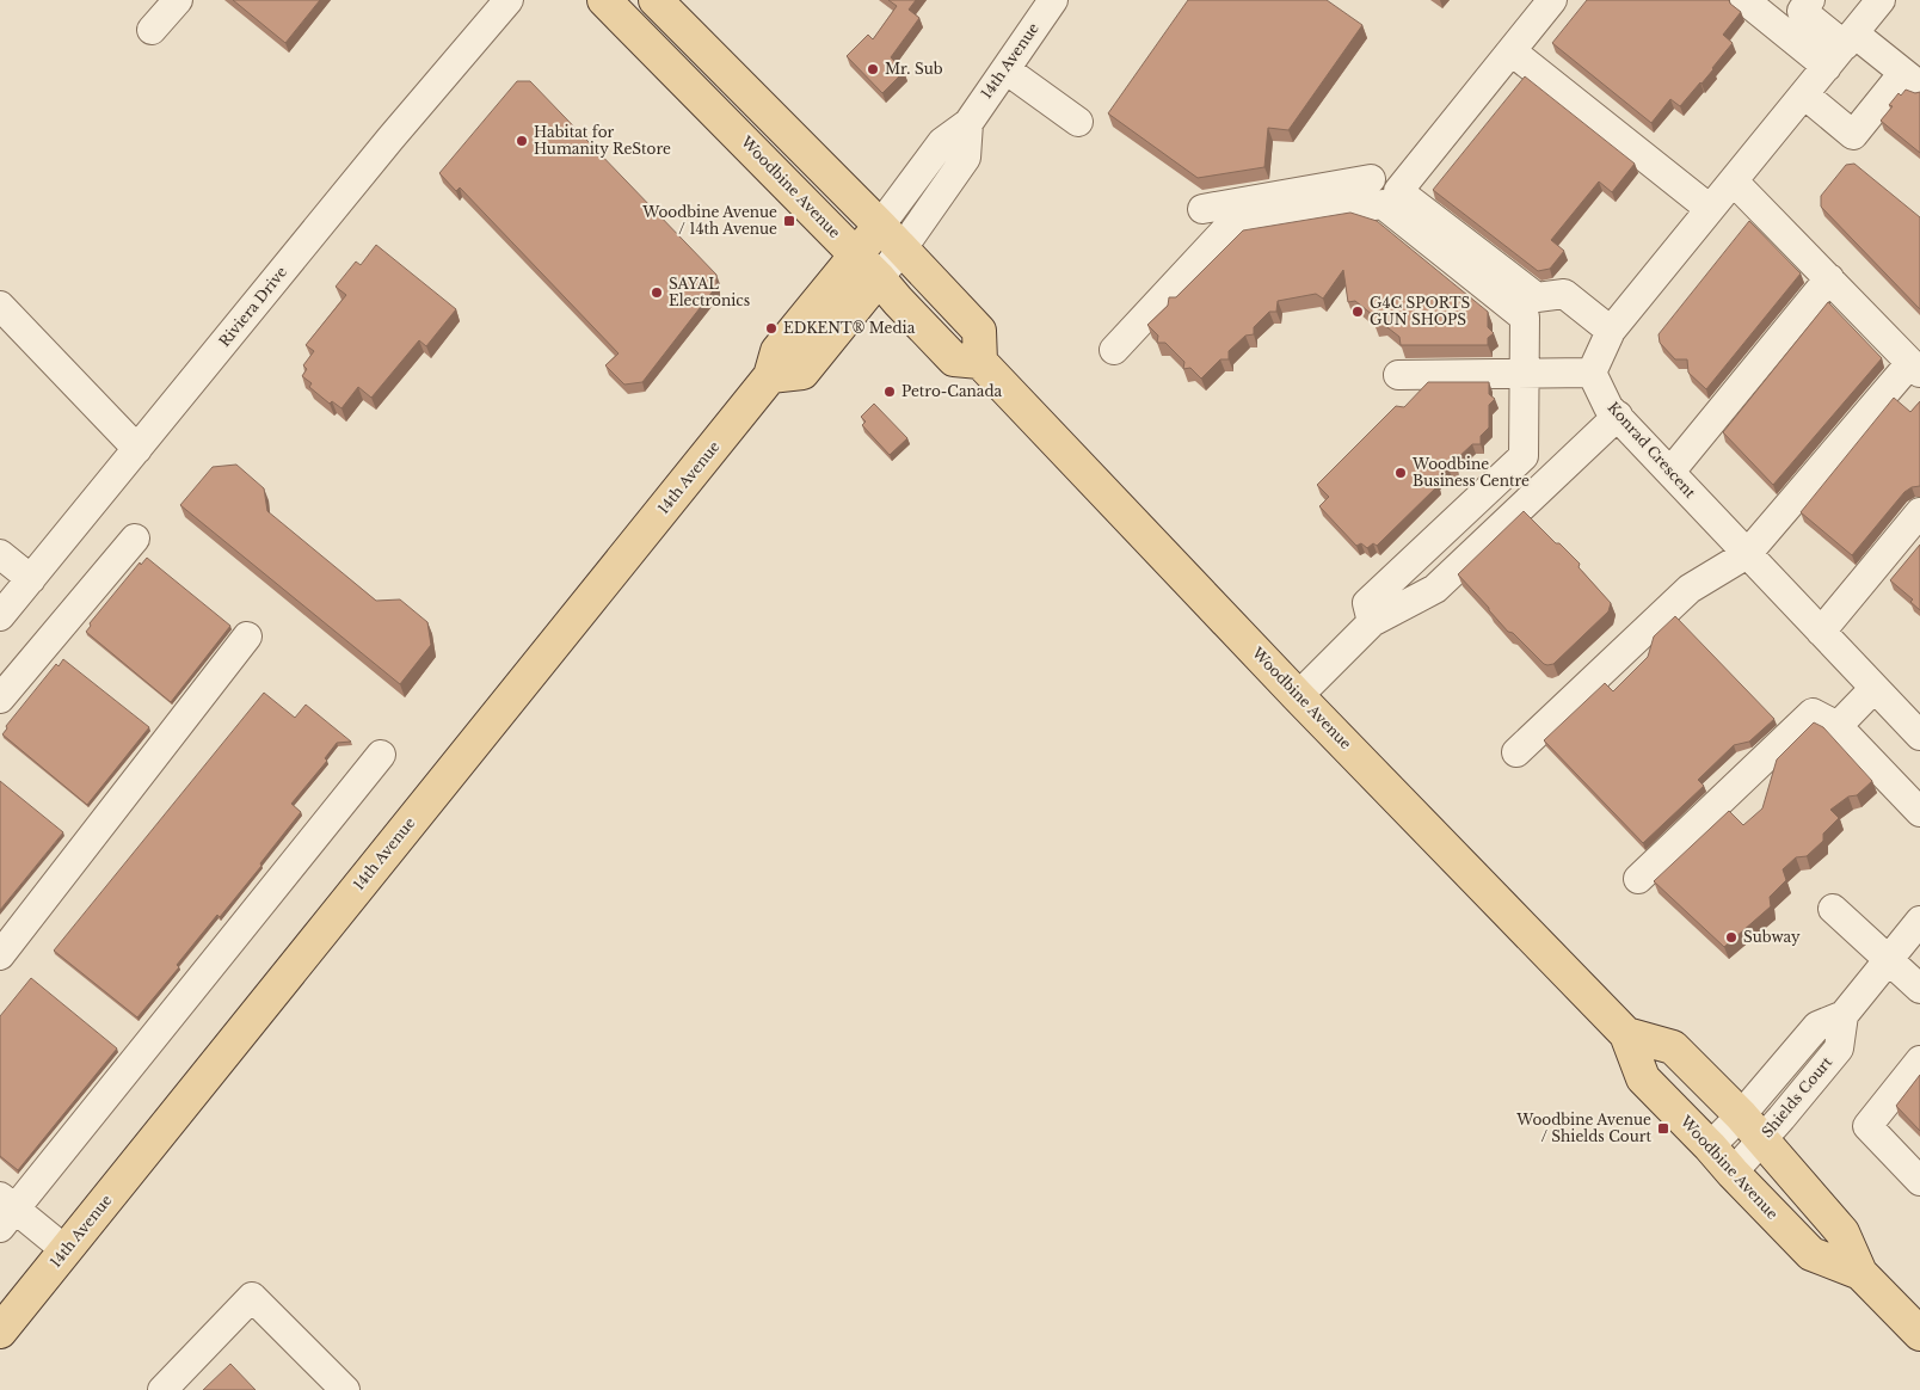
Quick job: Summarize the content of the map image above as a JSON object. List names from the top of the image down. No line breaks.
{"streets":{"main road":["14th Avenue","Woodbine Avenue"],"street":["Riviera Drive","Konrad Crescent","Shields Court"]},"crossings":[["14th Avenue","Woodbine Avenue"],["Woodbine Avenue","Shields Court"]],"places":{"other":["Mr. Sub","Habitat for Humanity ReStore","SAYAL Electronics","G4C SPORTS GUN SHOPS","EDKENT® Media","Petro-Canada","Woodbine Business Centre","Subway"],"transit":["Woodbine Avenue / 14th Avenue","Woodbine Avenue / Shields Court"]}}
